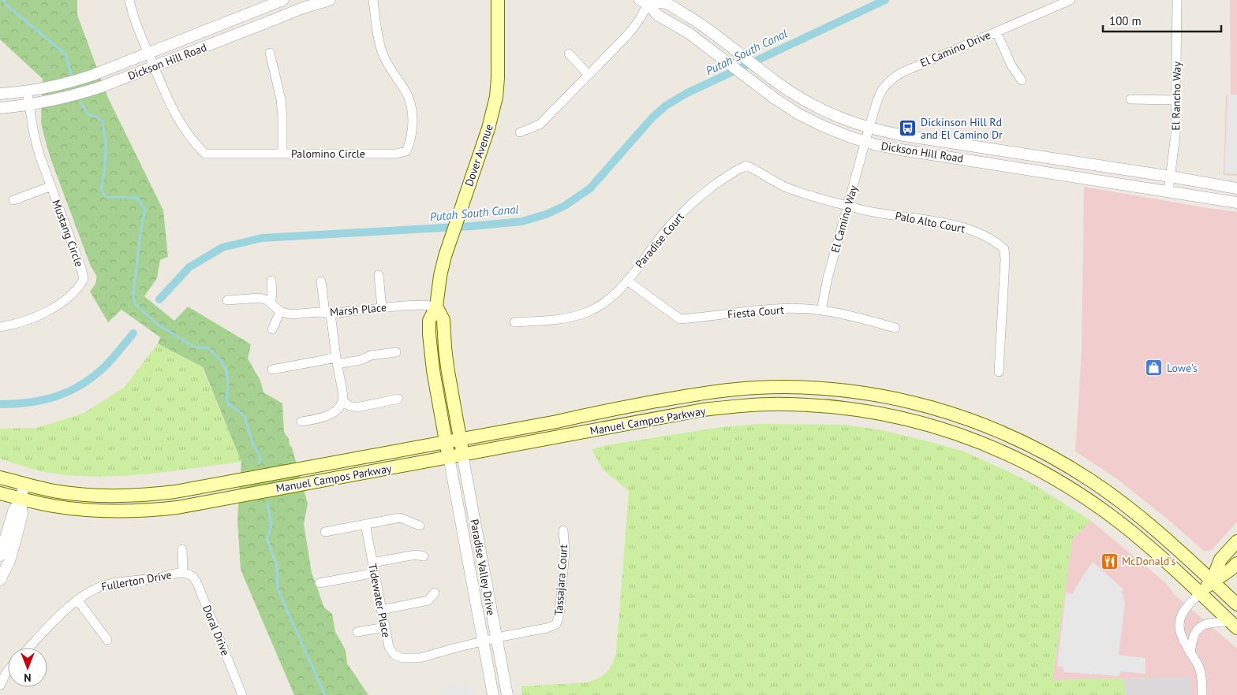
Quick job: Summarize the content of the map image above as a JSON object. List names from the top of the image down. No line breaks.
{"streets":{"main road":["Dover Avenue","Manuel Campos Parkway","Paradise Valley Drive"],"street":["El Camino Drive","Dickson Hill Road","El Rancho Way","Palomino Circle","El Camino Way","Palo Alto Court","Mustang Circle","Paradise Court","Marsh Place","Fiesta Court","Tassajara Court","Fullerton Drive","Tidewater Place","Doral Drive"]},"crossings":[["El Camino Drive","Dickson Hill Road"],["El Camino Drive","El Camino Way"],["Dickson Hill Road","El Rancho Way"],["Dickson Hill Road","Palomino Circle"],["Dickson Hill Road","El Camino Way"],["Dickson Hill Road","Mustang Circle"],["Dover Avenue","Marsh Place"],["Dover Avenue","Manuel Campos Parkway"],["Dover Avenue","Paradise Valley Drive"],["El Camino Way","Palo Alto Court"],["El Camino Way","Paradise Court"],["El Camino Way","Fiesta Court"],["Palo Alto Court","Paradise Court"],["Paradise Court","Fiesta Court"],["Manuel Campos Parkway","Paradise Valley Drive"],["Paradise Valley Drive","Tassajara Court"],["Paradise Valley Drive","Tidewater Place"],["Tassajara Court","Tidewater Place"],["Fullerton Drive","Doral Drive"]],"water":["Putah South Canal"],"places":{"bus stop":["Dickinson Hill Rd and El Camino Dr"],"shop":["Lowe's"],"restaurant":["McDonald's"]},"scale_bar":"100 m","north":"bottom"}
